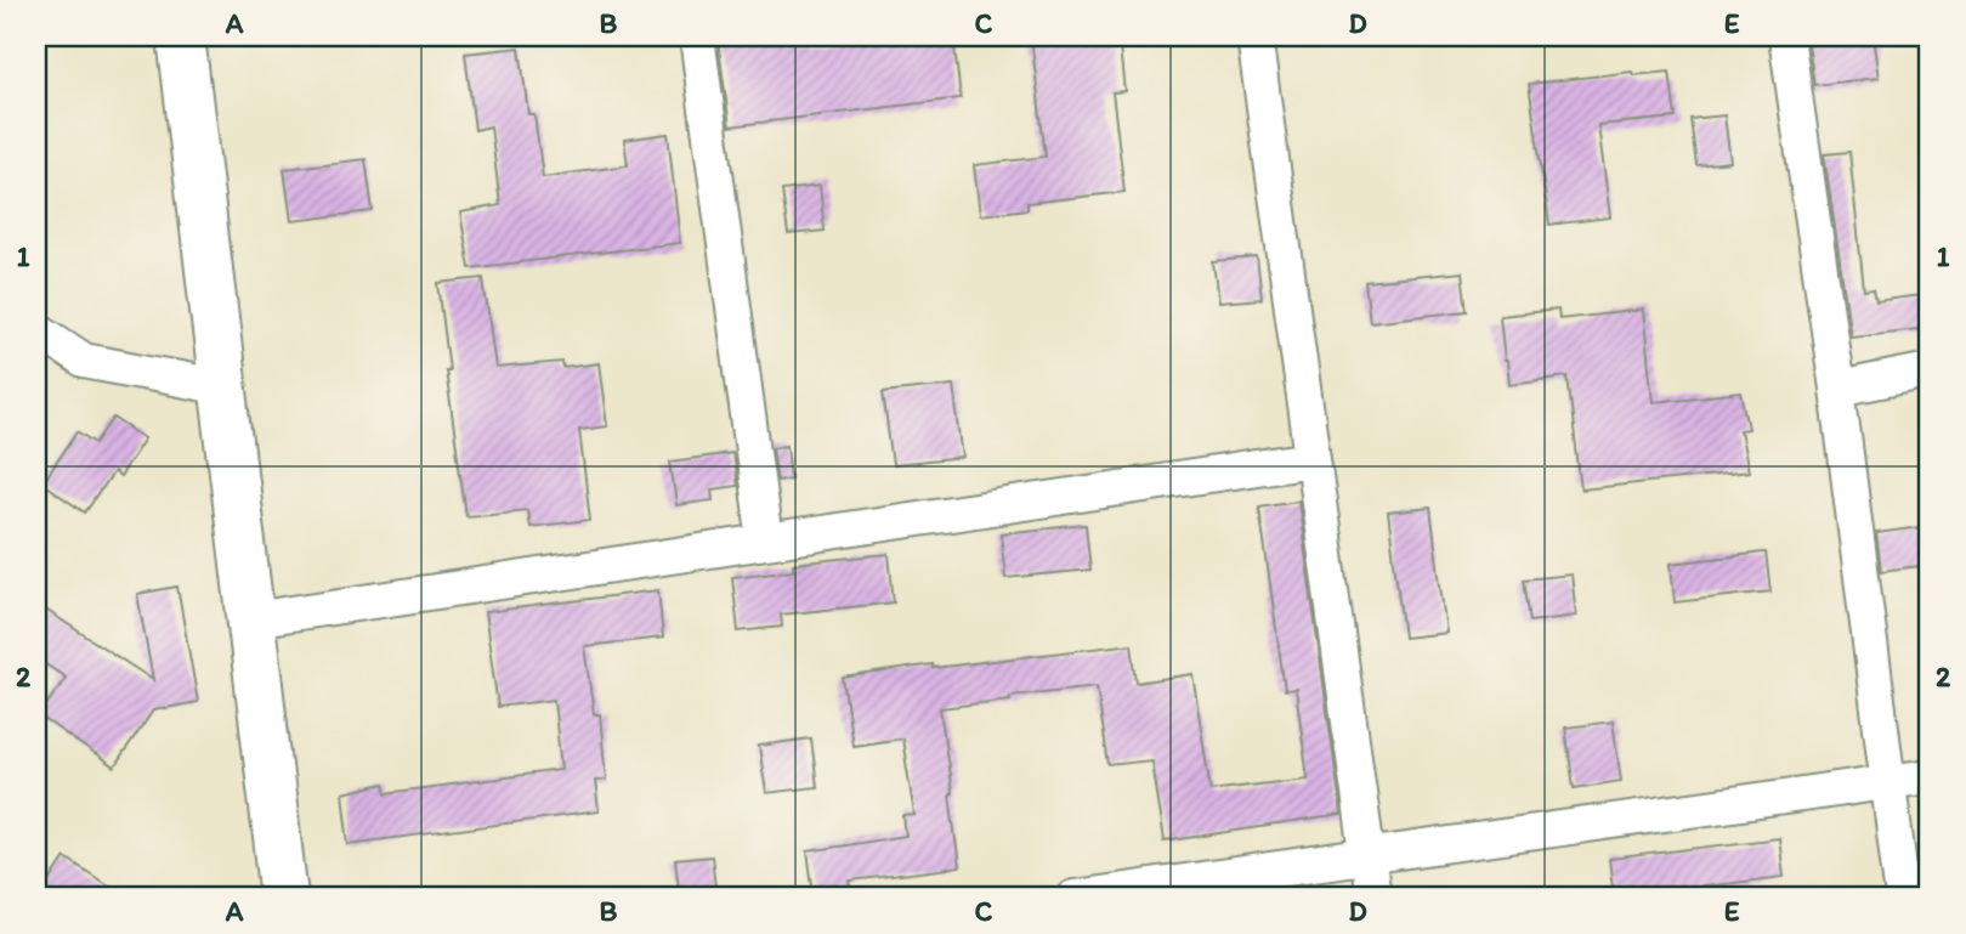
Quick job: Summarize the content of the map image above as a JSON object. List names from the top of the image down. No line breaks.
{"grid":{"columns":["A","B","C","D","E"],"rows":["1","2"]}}
